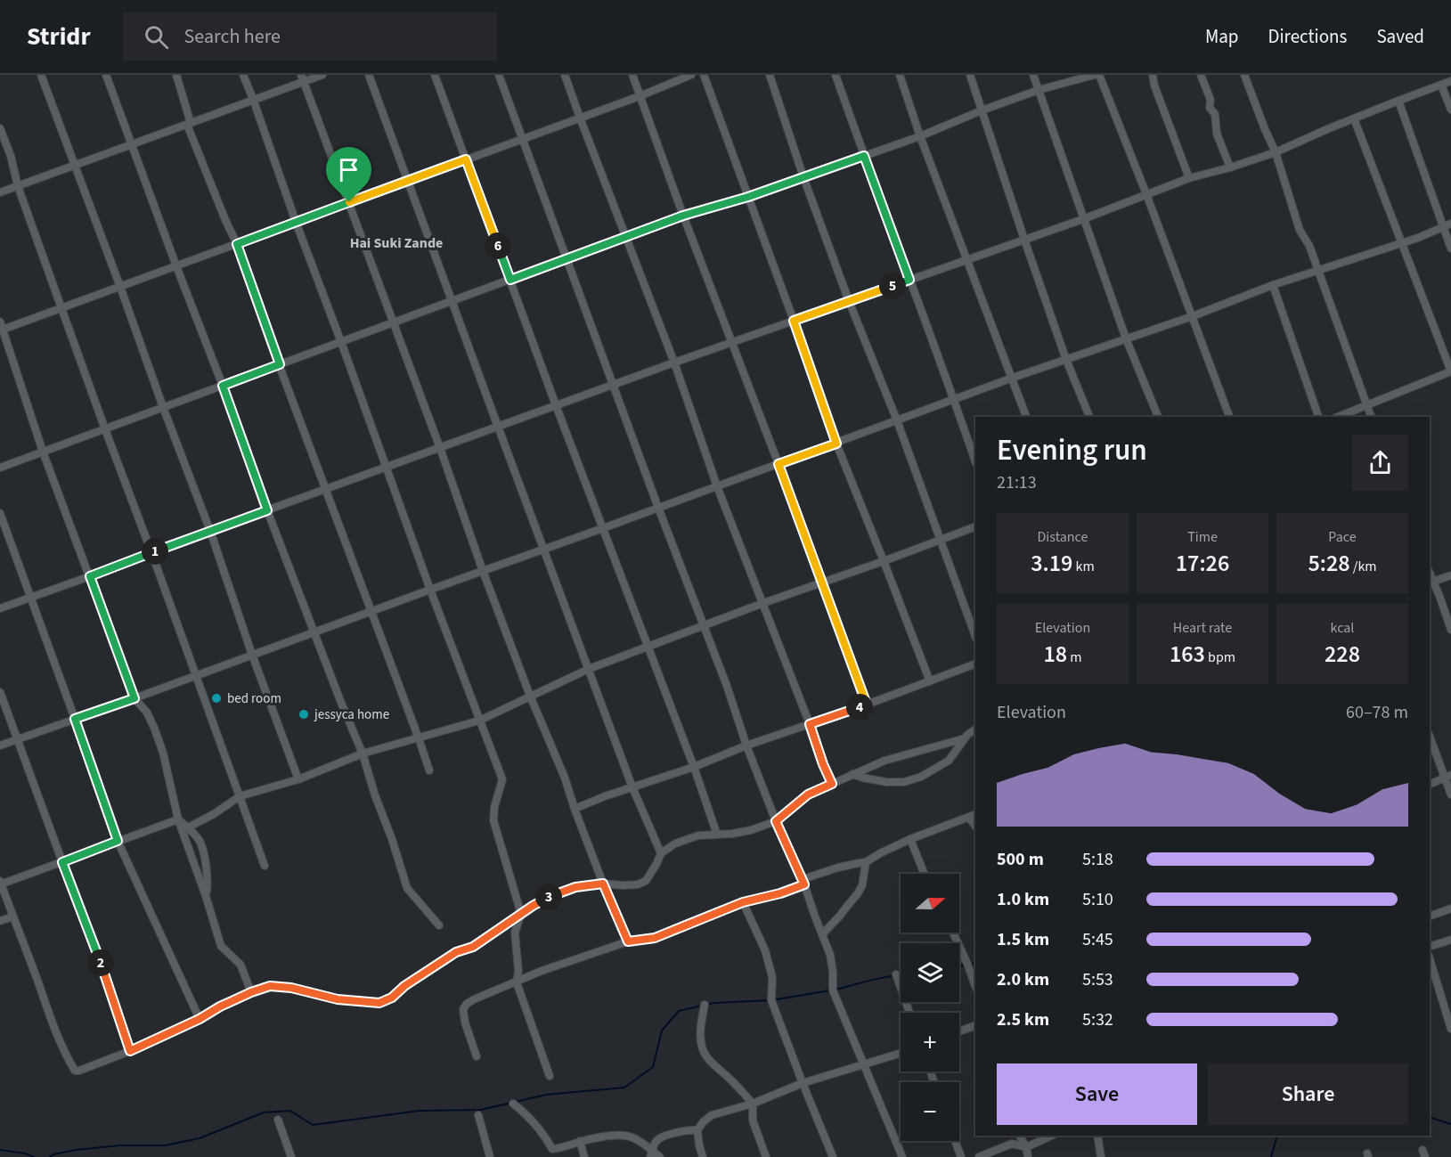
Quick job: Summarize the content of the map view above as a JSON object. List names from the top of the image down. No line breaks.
{"districts":["Hai Suki Zande"],"places":["bed room","jessyca home"],"north":"right","page":{"header":"Stridr","search":"Search here","nav":["Map","Directions","Saved"],"pins":["6","5","1","4","3","2"],"heading":["Evening run","21:13"],"stats":[["Distance","3.19 km"],["Time","17:26"],["Pace","5:28 /km"],["Elevation","18 m"],["Heart rate","163 bpm"],["kcal","228"]],"chart":["Elevation","60–78 m"],"list":[{"name":"500 m","note":"5:18"},{"name":"1.0 km","note":"5:10"},{"name":"1.5 km","note":"5:45"},{"name":"2.0 km","note":"5:53"},{"name":"2.5 km","note":"5:32"}],"map_buttons":["+","−"],"buttons":["Save","Share"]}}
